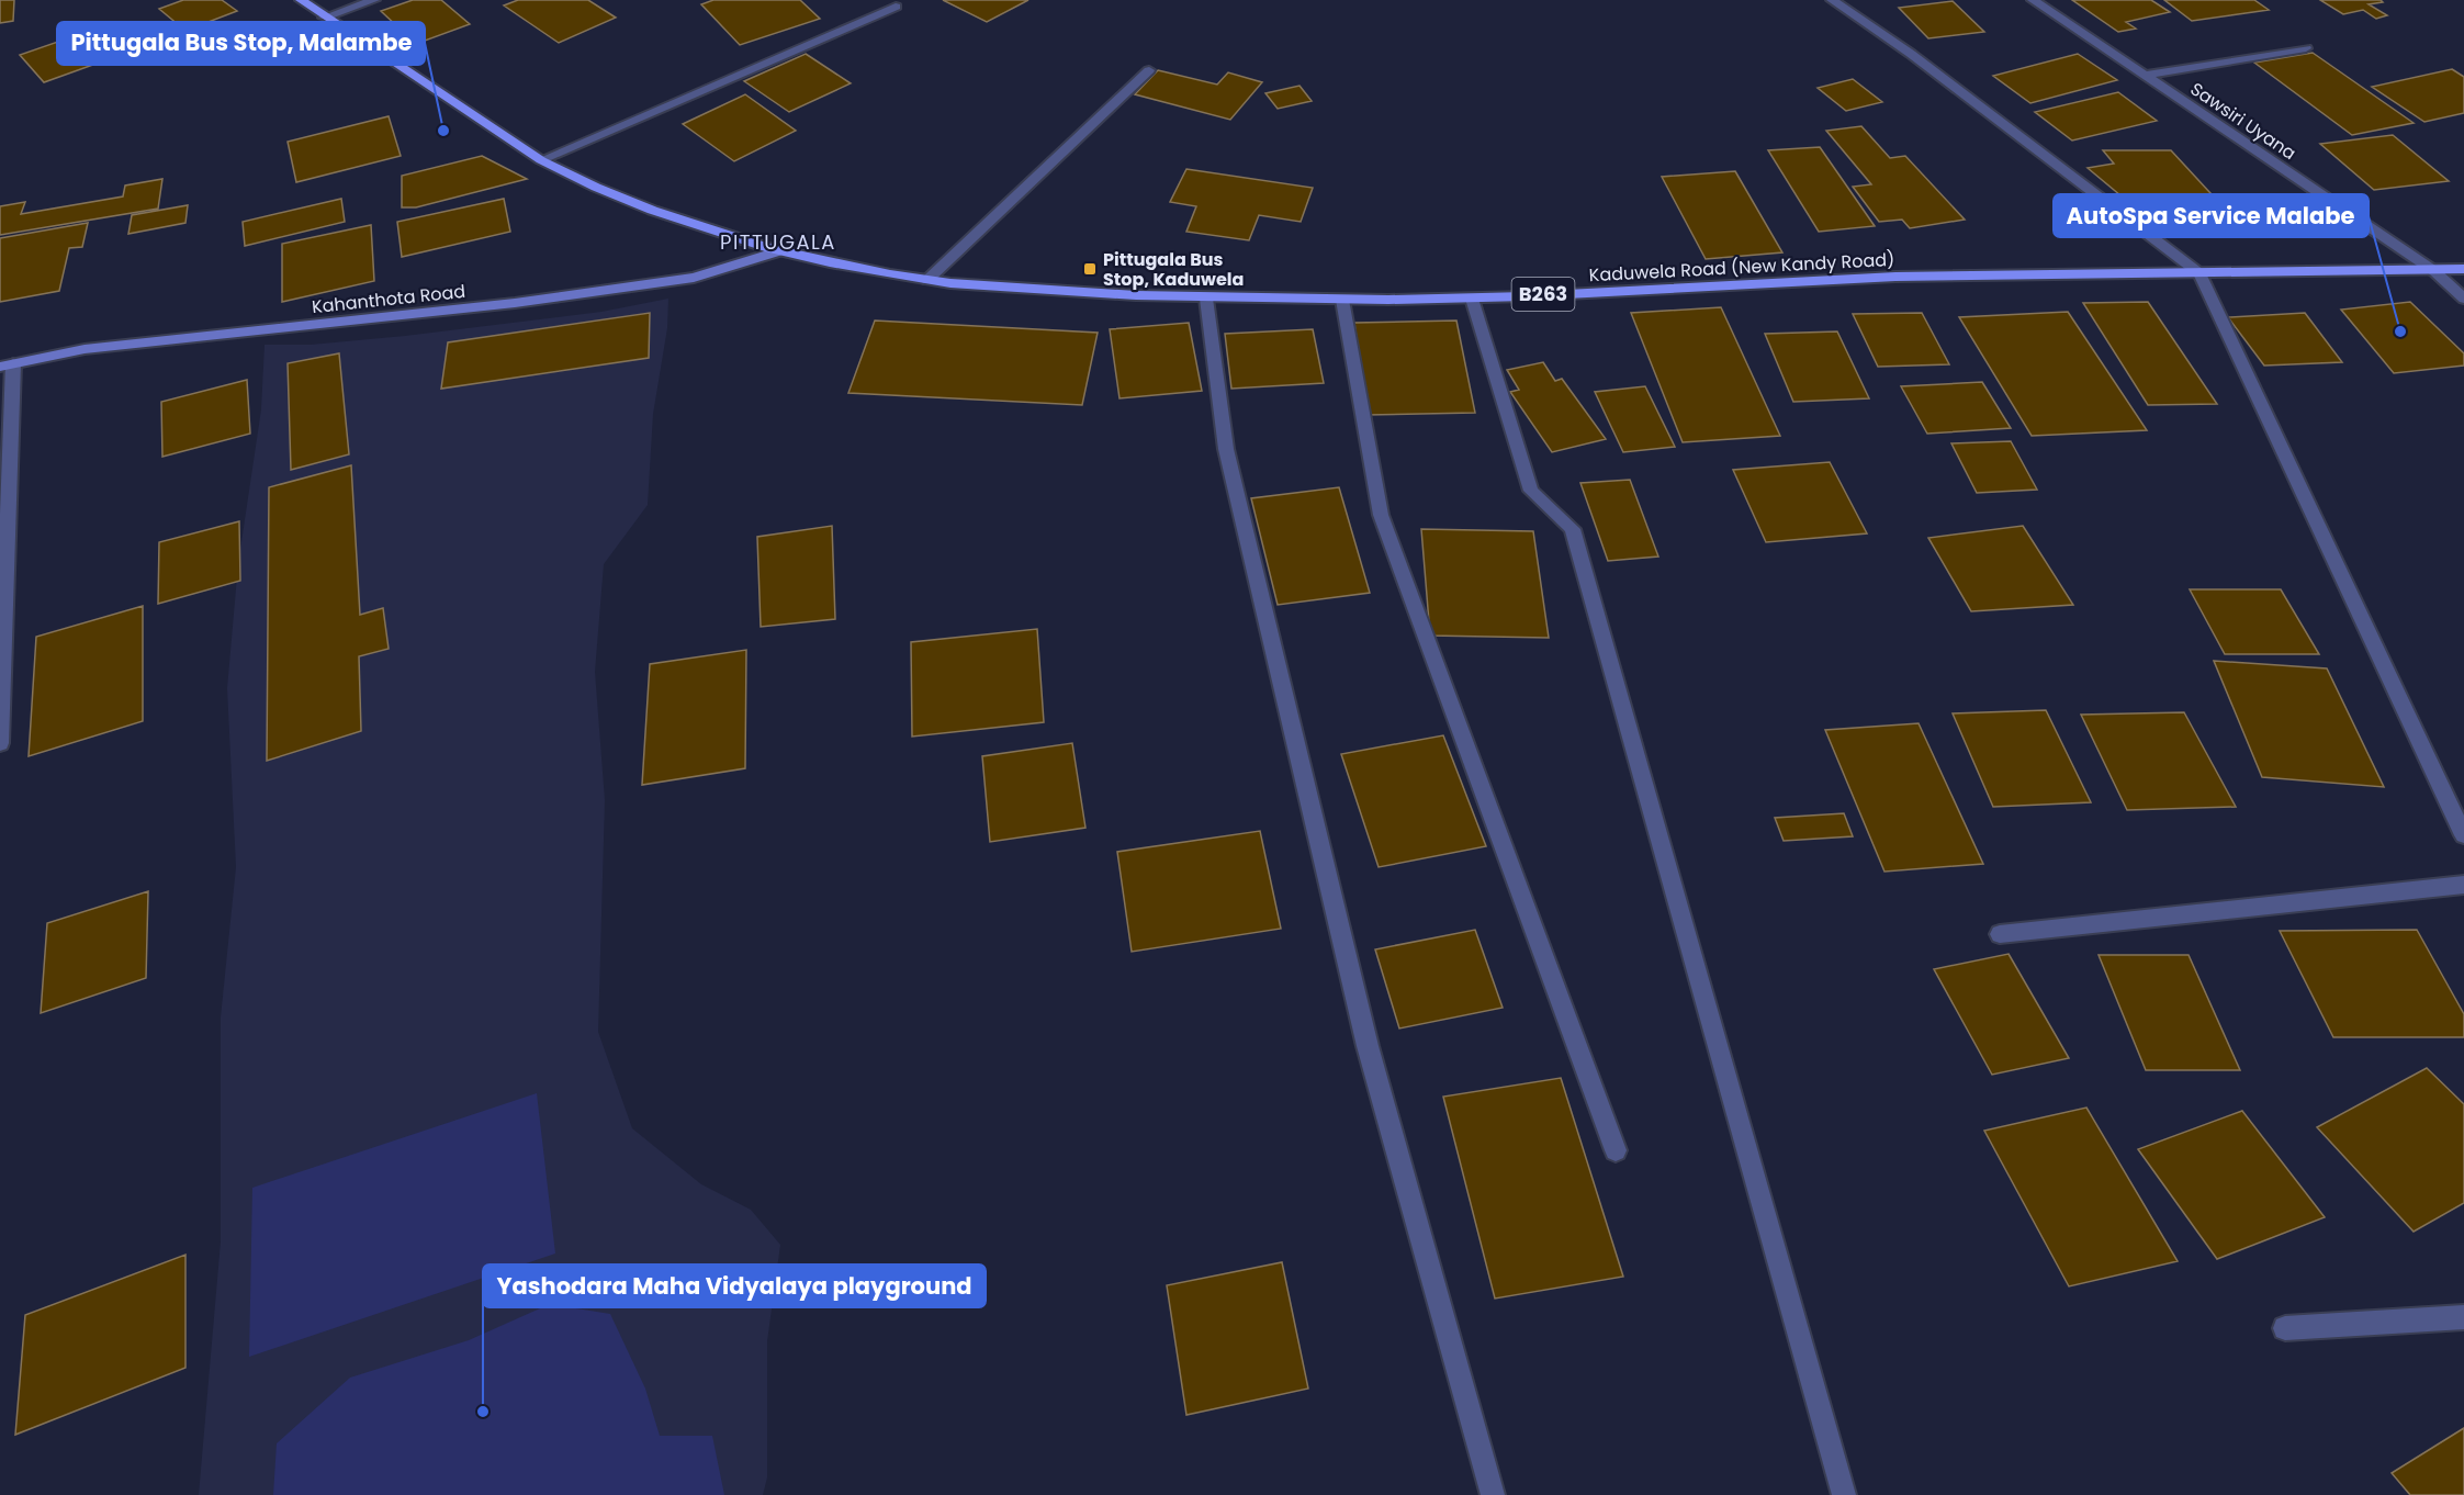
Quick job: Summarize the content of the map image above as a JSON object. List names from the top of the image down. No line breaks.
{"streets":{"main road":["Kaduwela Road (New Kandy Road)","B263","Kahanthota Road"],"street":["Sawsiri Uyana"]},"crossings":[["Sawsiri Uyana","Kaduwela Road (New Kandy Road)"],["Kaduwela Road (New Kandy Road)","Kahanthota Road"]],"districts":["PITTUGALA"],"places":{"other":["Pittugala Bus Stop, Malambe","AutoSpa Service Malabe","Yashodara Maha Vidyalaya playground"],"transit":["Pittugala Bus Stop, Kaduwela"]}}
